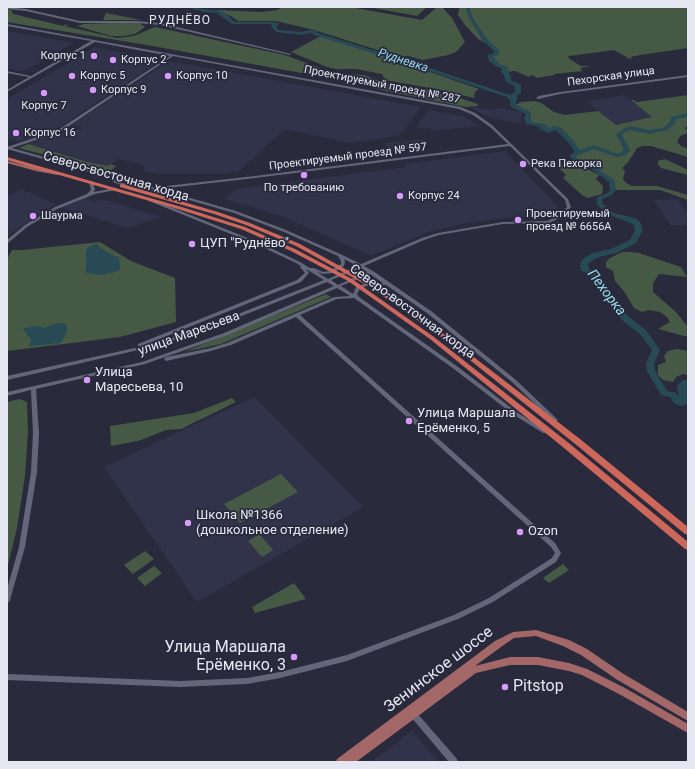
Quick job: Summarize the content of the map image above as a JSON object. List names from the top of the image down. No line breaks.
{"streets":{"highway":["Северо-восточная хорда"],"main road":["Зенинское шоссе"],"street":["Пехорская улица","Проектируемый проезд № 287","Проектируемый проезд № 597","улица Маресьева"]},"crossings":[["Проектируемый проезд № 287","Проектируемый проезд № 597"],["Проектируемый проезд № 287","улица Маресьева"]],"districts":["РУДНЁВО"],"water":["Рудневка","Пехорка"],"places":["Корпус 1","Корпус 2","Корпус 5","Корпус 10","Корпус 9","Корпус 7","Корпус 16","Река Пехорка","По требованию","Корпус 24","Шаурма","Проектируемый проезд № 6656А","ЦУП \"Руднёво\"","Улица Маресьева, 10","Улица Маршала Ерёменко, 5","Школа №1366 (дошкольное отделение)","Ozon","Улица Маршала Ерёменко, 3","Pitstop"]}
